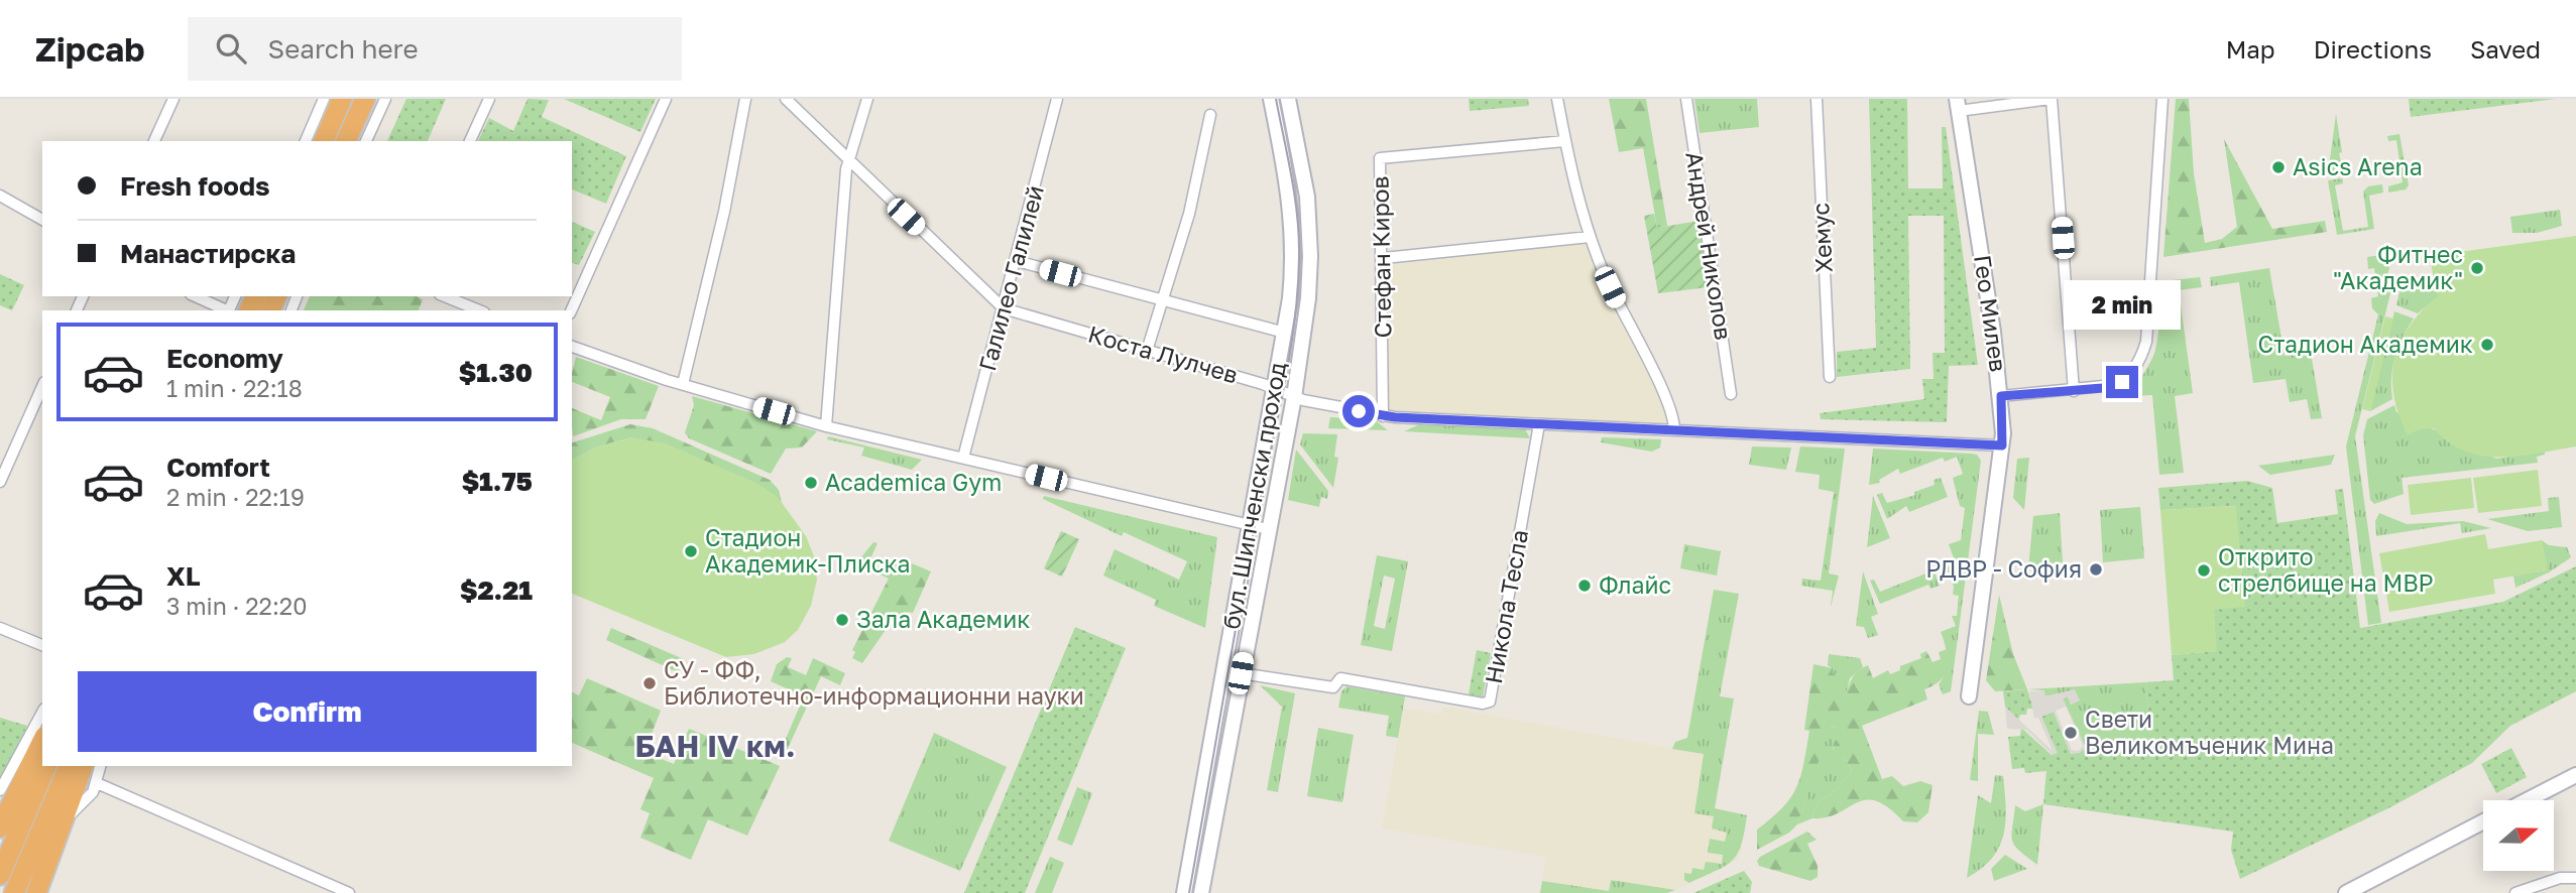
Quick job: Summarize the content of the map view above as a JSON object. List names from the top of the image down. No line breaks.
{"streets":{"main road":["Гео Милев","бул. Шипченски проход"],"street":["Хемус","Андрей Николов","Стефан Киров","Галилео Галилей","Коста Лулчев","Никола Тесла"]},"crossings":[["Стефан Киров","Коста Лулчев"],["Галилео Галилей","Коста Лулчев"],["Гео Милев","Коста Лулчев"],["Коста Лулчев","бул. Шипченски проход"],["Коста Лулчев","Никола Тесла"],["бул. Шипченски проход","Никола Тесла"]],"districts":["БАН IV км."],"places":["Asics Arena","Фитнес \"Академик\"","Стадион Академик","Academica Gym","Стадион Академик-Плиска","РДВР - София","Открито стрелбище на МВР","Флайс","Зала Академик","СУ - ФФ, Библиотечно-информационни науки","Свети Великомъченик Мина"],"north":"right","page":{"header":"Zipcab","search":"Search here","nav":["Map","Directions","Saved"],"banner":["Fresh foods","Манастирска"],"bubble":"2 min","list":[{"name":"Economy","note":"1 min · 22:18","value":"$1.30"},{"name":"Comfort","note":"2 min · 22:19","value":"$1.75"},{"name":"XL","note":"3 min · 22:20","value":"$2.21"}],"buttons":"Confirm"}}
